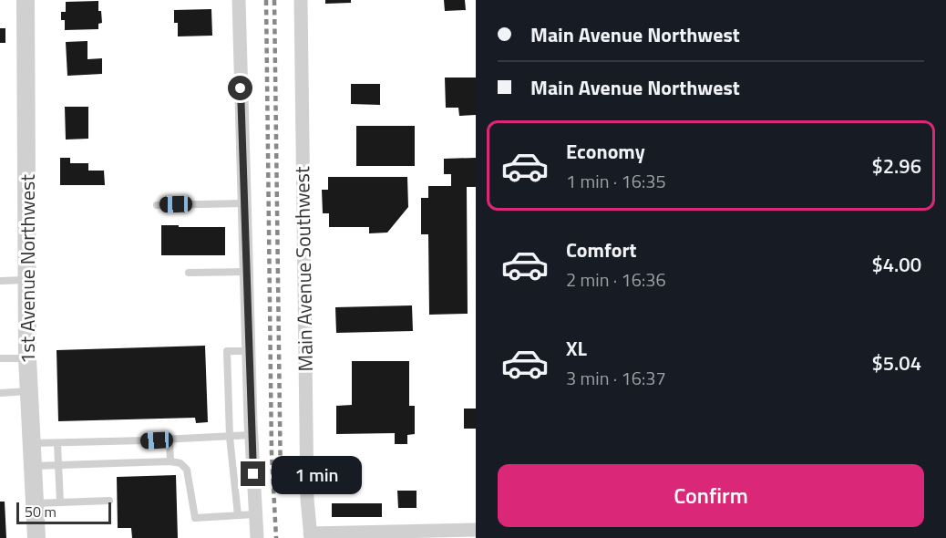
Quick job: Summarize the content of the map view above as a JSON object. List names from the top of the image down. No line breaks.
{"streets":{"street":["1st Avenue Northwest","Main Avenue Southwest"]},"scale_bar":"50 m","page":{"banner":["Main Avenue Northwest","Main Avenue Northwest"],"list":[{"name":"Economy","note":"1 min · 16:35","value":"$2.96"},{"name":"Comfort","note":"2 min · 16:36","value":"$4.00"},{"name":"XL","note":"3 min · 16:37","value":"$5.04"}],"buttons":"Confirm","bubble":"1 min","scale":"50 m"}}
